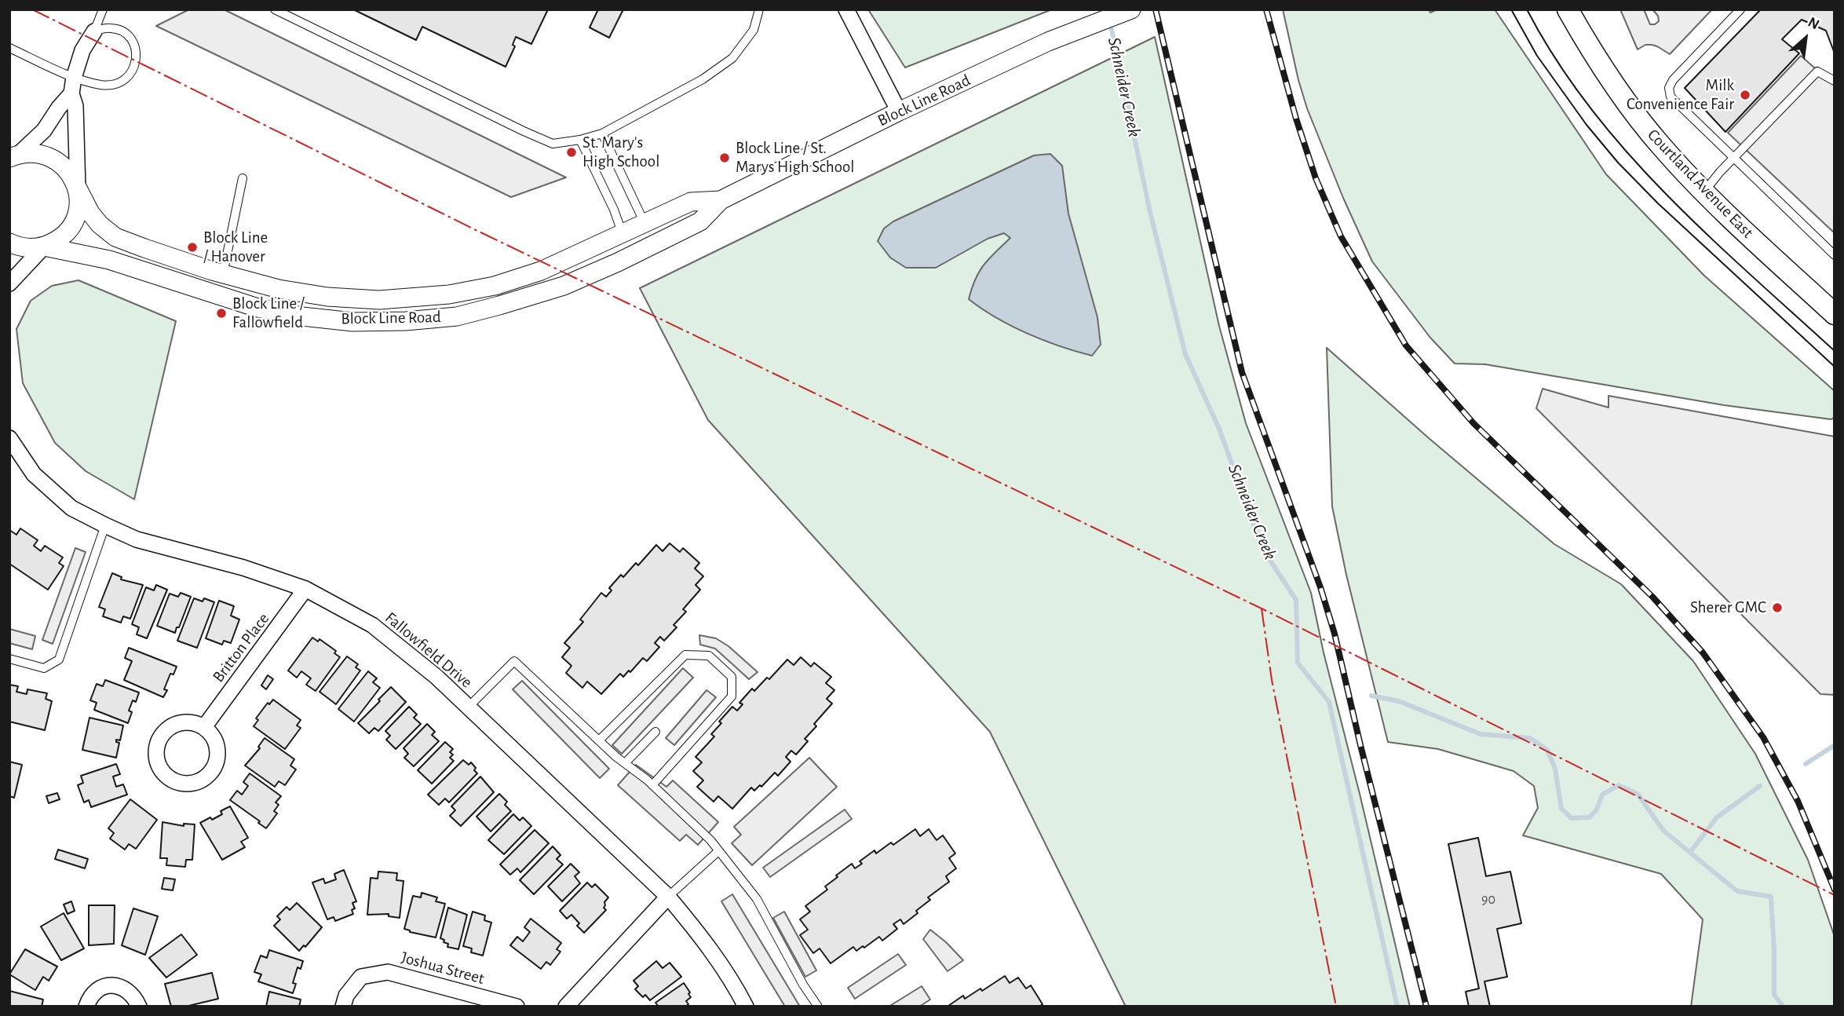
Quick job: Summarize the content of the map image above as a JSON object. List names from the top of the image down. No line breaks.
{"streets":{"main road":["Courtland Avenue East"],"street":["Block Line Road","Britton Place","Fallowfield Drive","Joshua Street"]},"crossings":[["Britton Place","Fallowfield Drive"]],"water":["Schneider Creek"],"places":["Milk Convenience Fair","St. Mary's High School","Block Line / St. Marys High School","Block Line / Hanover","Block Line / Fallowfield","Sherer GMC"],"house_numbers":["90"],"north":"top right"}
